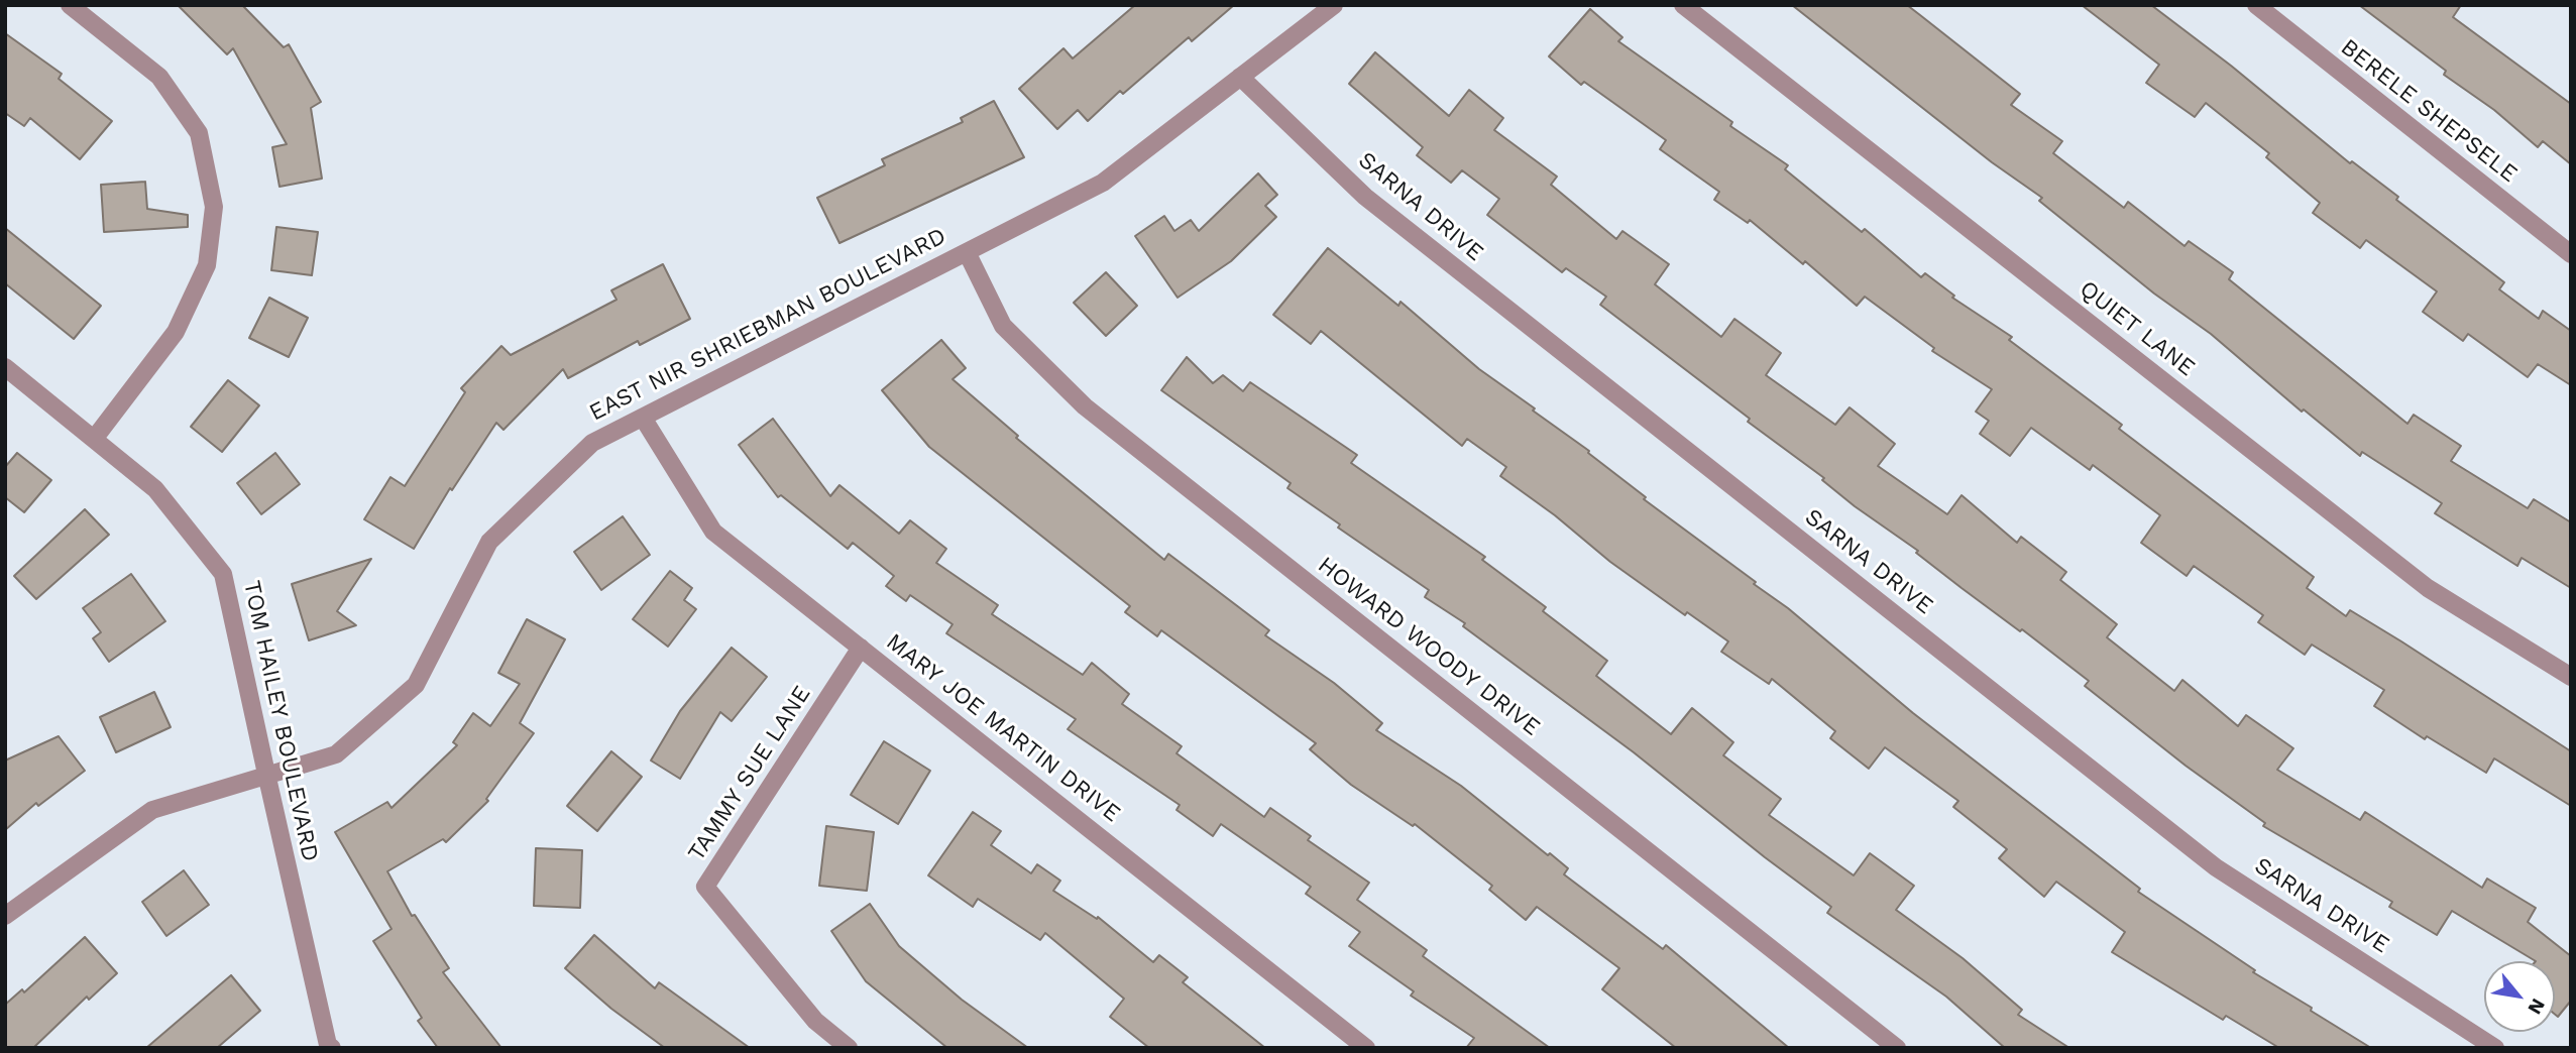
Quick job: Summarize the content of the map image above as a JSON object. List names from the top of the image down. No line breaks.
{"streets":{"street":["BERELE SHEPSELE","SARNA DRIVE","EAST NIR SHRIEBMAN BOULEVARD","QUIET LANE","HOWARD WOODY DRIVE","TOM HAILEY BOULEVARD","MARY JOE MARTIN DRIVE","TAMMY SUE LANE"]},"crossings":[["SARNA DRIVE","EAST NIR SHRIEBMAN BOULEVARD"],["EAST NIR SHRIEBMAN BOULEVARD","HOWARD WOODY DRIVE"],["EAST NIR SHRIEBMAN BOULEVARD","TOM HAILEY BOULEVARD"],["EAST NIR SHRIEBMAN BOULEVARD","MARY JOE MARTIN DRIVE"],["MARY JOE MARTIN DRIVE","TAMMY SUE LANE"]],"north":"bottom right"}
